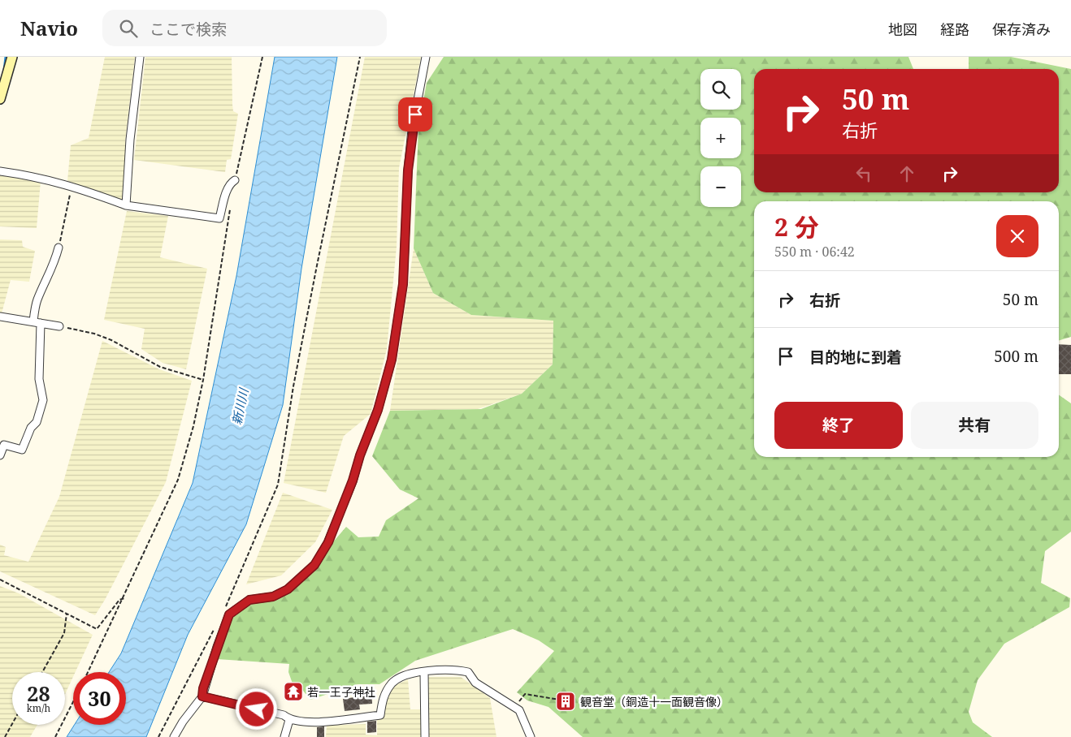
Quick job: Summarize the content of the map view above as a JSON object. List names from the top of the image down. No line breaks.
{"water":["新川川"],"places":{"temple":["若一王子神社"],"building":["観音堂（銅造十一面観音像）"]},"page":{"header":"Navio","search":"ここで検索","nav":["地図","経路","保存済み"],"map_buttons":["+","−"],"turn":["50 m","右折"],"heading":["2 分","550 m · 06:42"],"list":[{"name":"右折","value":"50 m"},{"name":"目的地に到着","value":"500 m"}],"buttons":["終了","共有"],"speed":"28 km/h","limit":"30"}}
